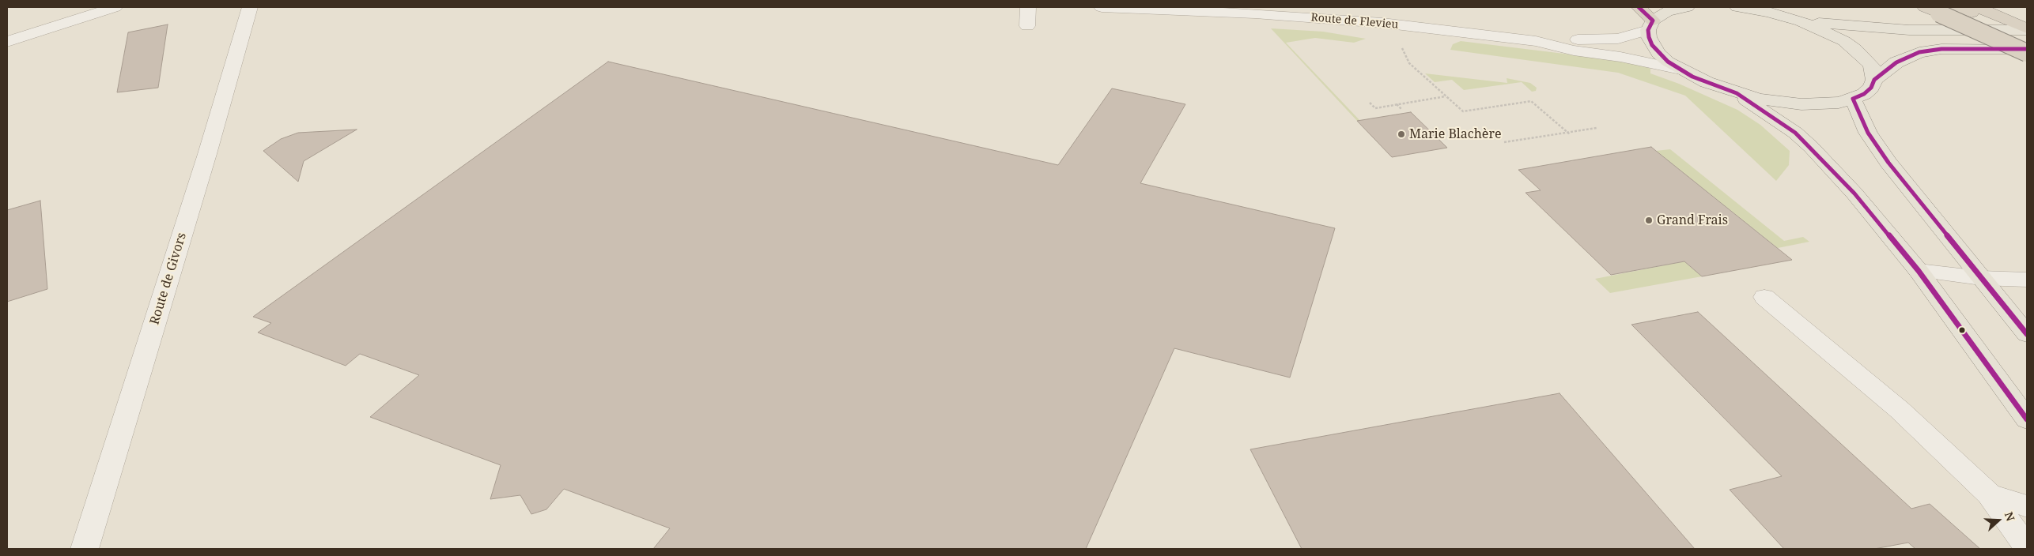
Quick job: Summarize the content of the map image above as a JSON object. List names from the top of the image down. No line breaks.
{"streets":{"street":["Route de Flevieu","Route de Givors"]},"places":["Marie Blachère","Grand Frais"],"north":"right"}
